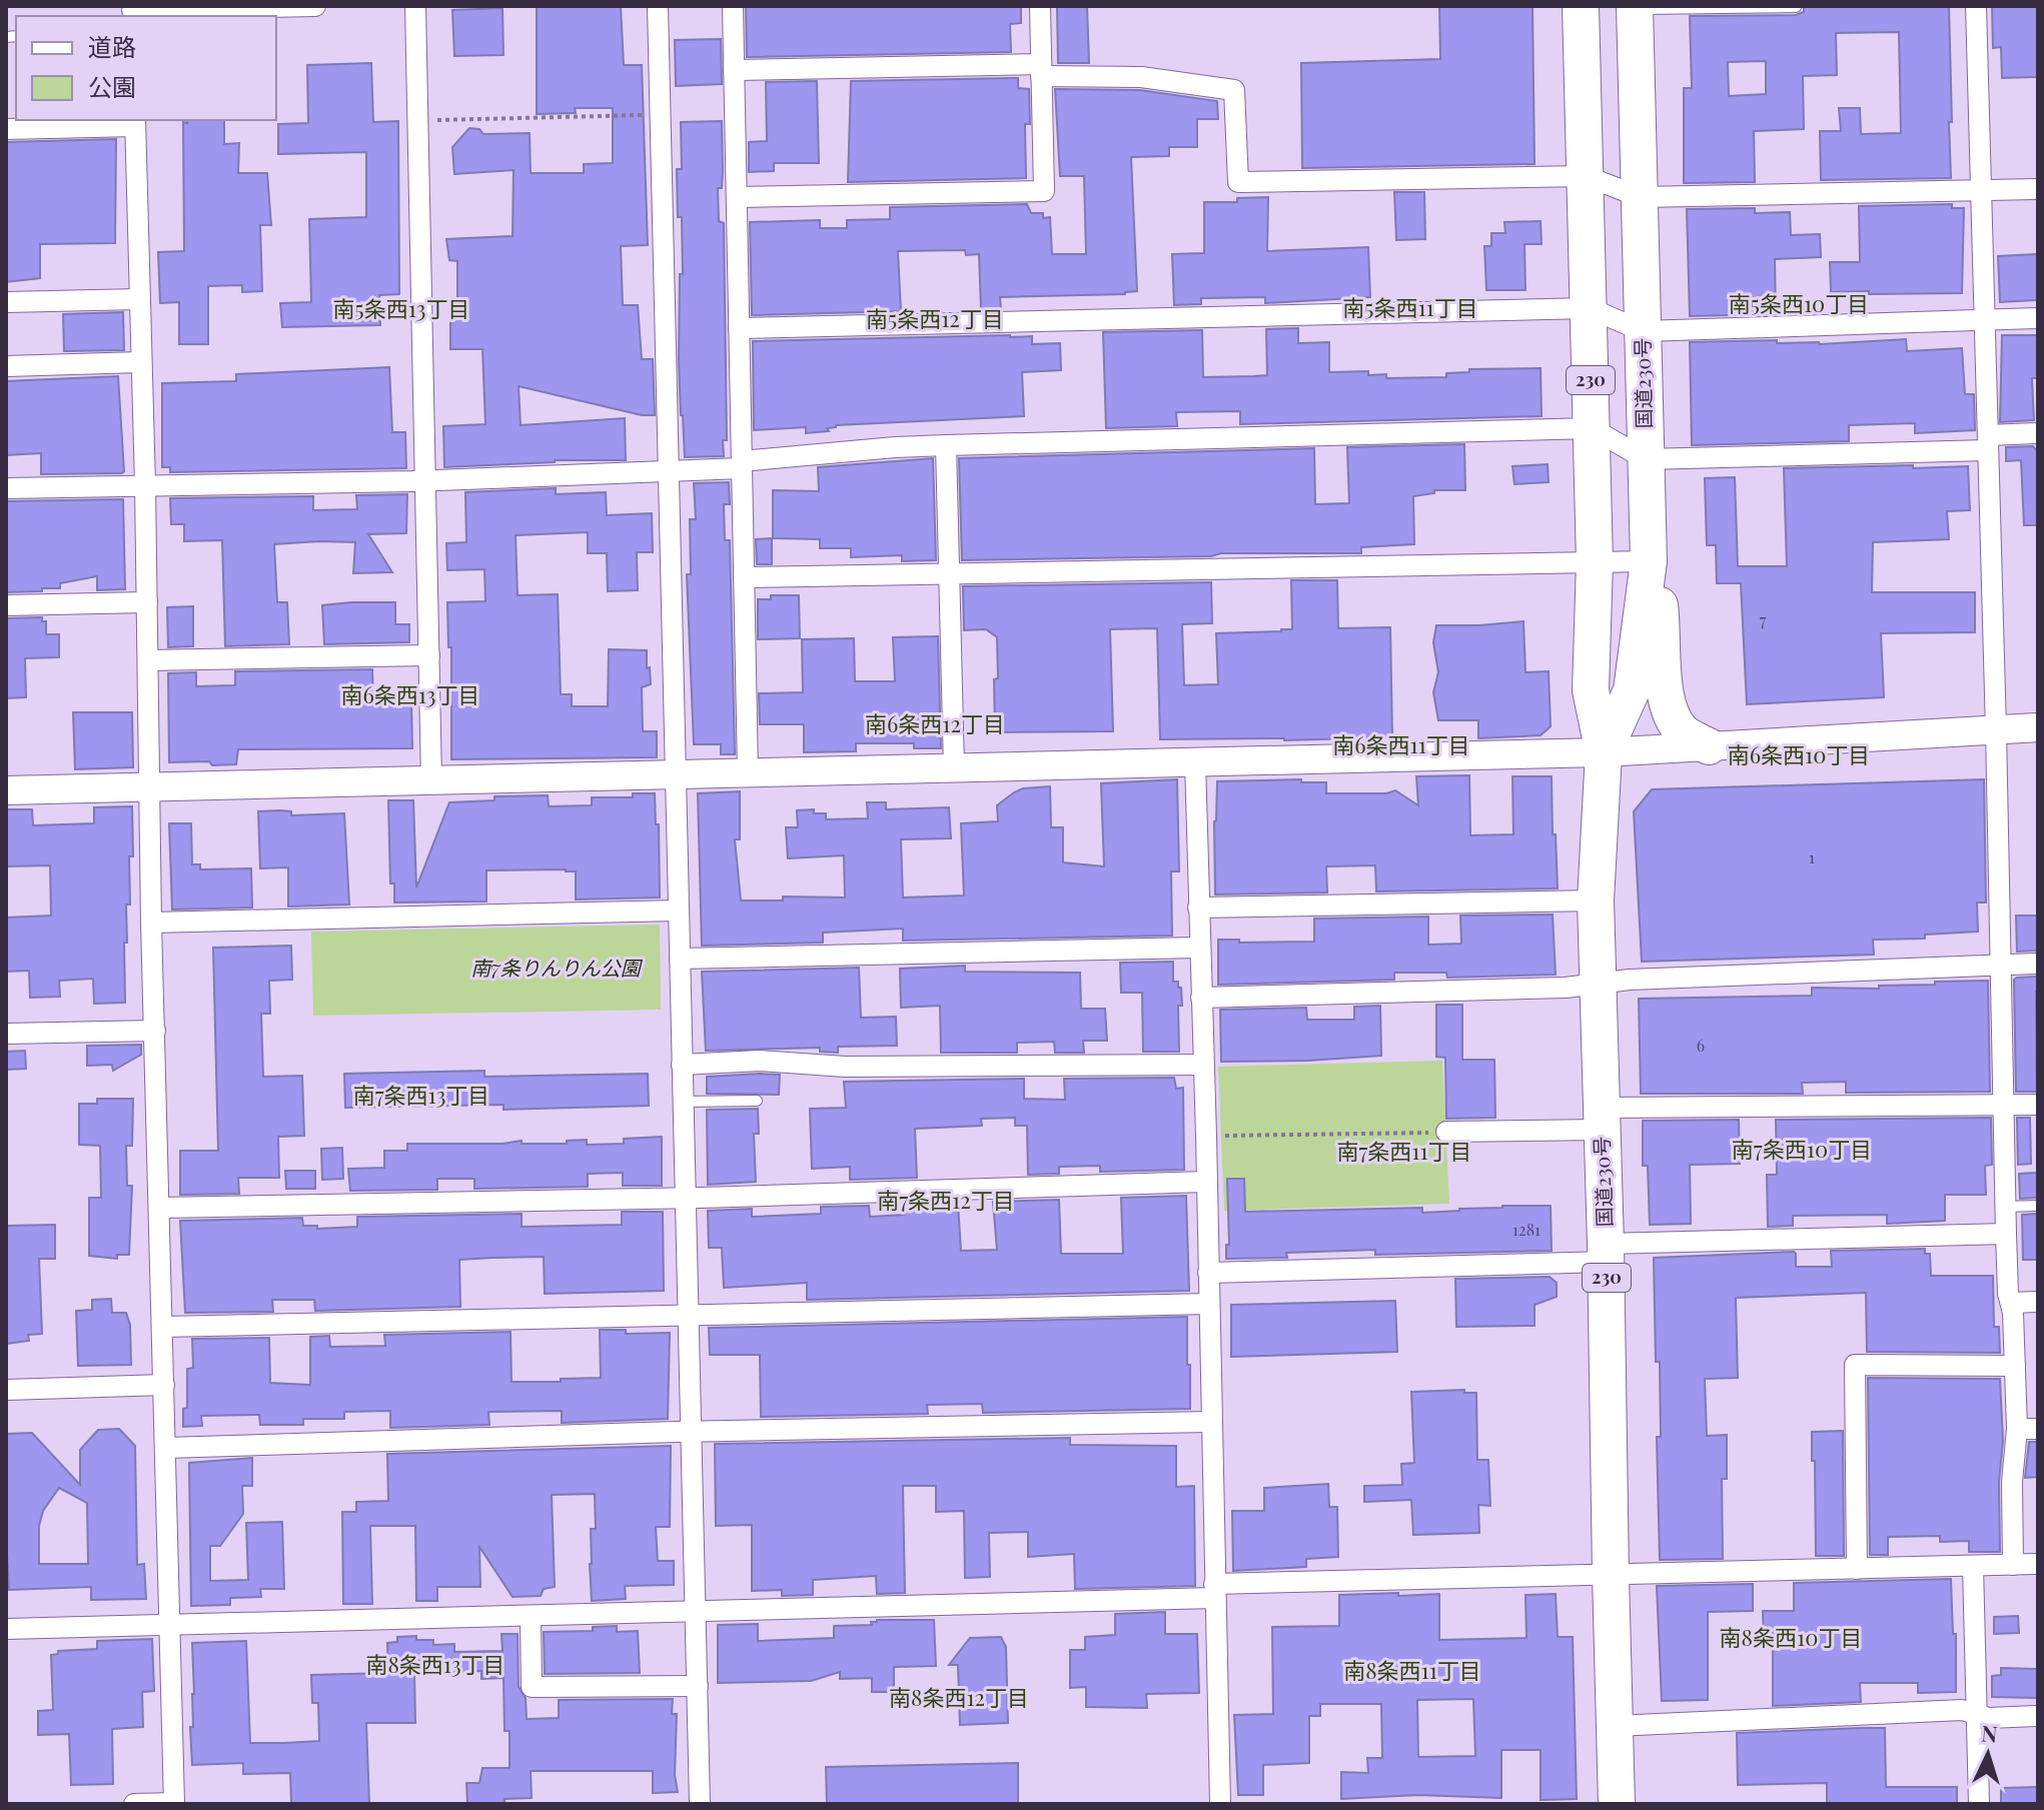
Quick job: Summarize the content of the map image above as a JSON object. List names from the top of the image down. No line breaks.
{"streets":{"highway":["230","国道230号"]},"districts":["南5条西10丁目","南5条西11丁目","南5条西13丁目","南5条西12丁目","南6条西13丁目","南6条西12丁目","南6条西11丁目","南6条西10丁目","南7条西13丁目","南7条西10丁目","南7条西11丁目","南7条西12丁目","南8条西10丁目","南8条西13丁目","南8条西11丁目","南8条西12丁目"],"parks":["南7条りんりん公園"],"house_numbers":["7","1","6","1281"],"legend":["道路","公園"],"north":"top"}
